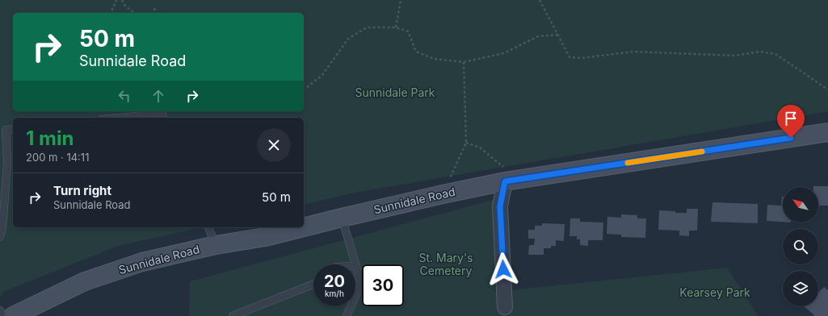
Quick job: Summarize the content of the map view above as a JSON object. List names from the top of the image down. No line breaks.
{"streets":{"main road":["Sunnidale Road"]},"parks":["Sunnidale Park","St. Mary's Cemetery","Kearsey Park"],"north":"top left","page":{"turn":["50 m","Sunnidale Road"],"heading":["1 min","200 m · 14:11"],"list":[{"name":"Turn right","note":"Sunnidale Road","value":"50 m"}],"speed":"20 km/h","limit":"30"}}
